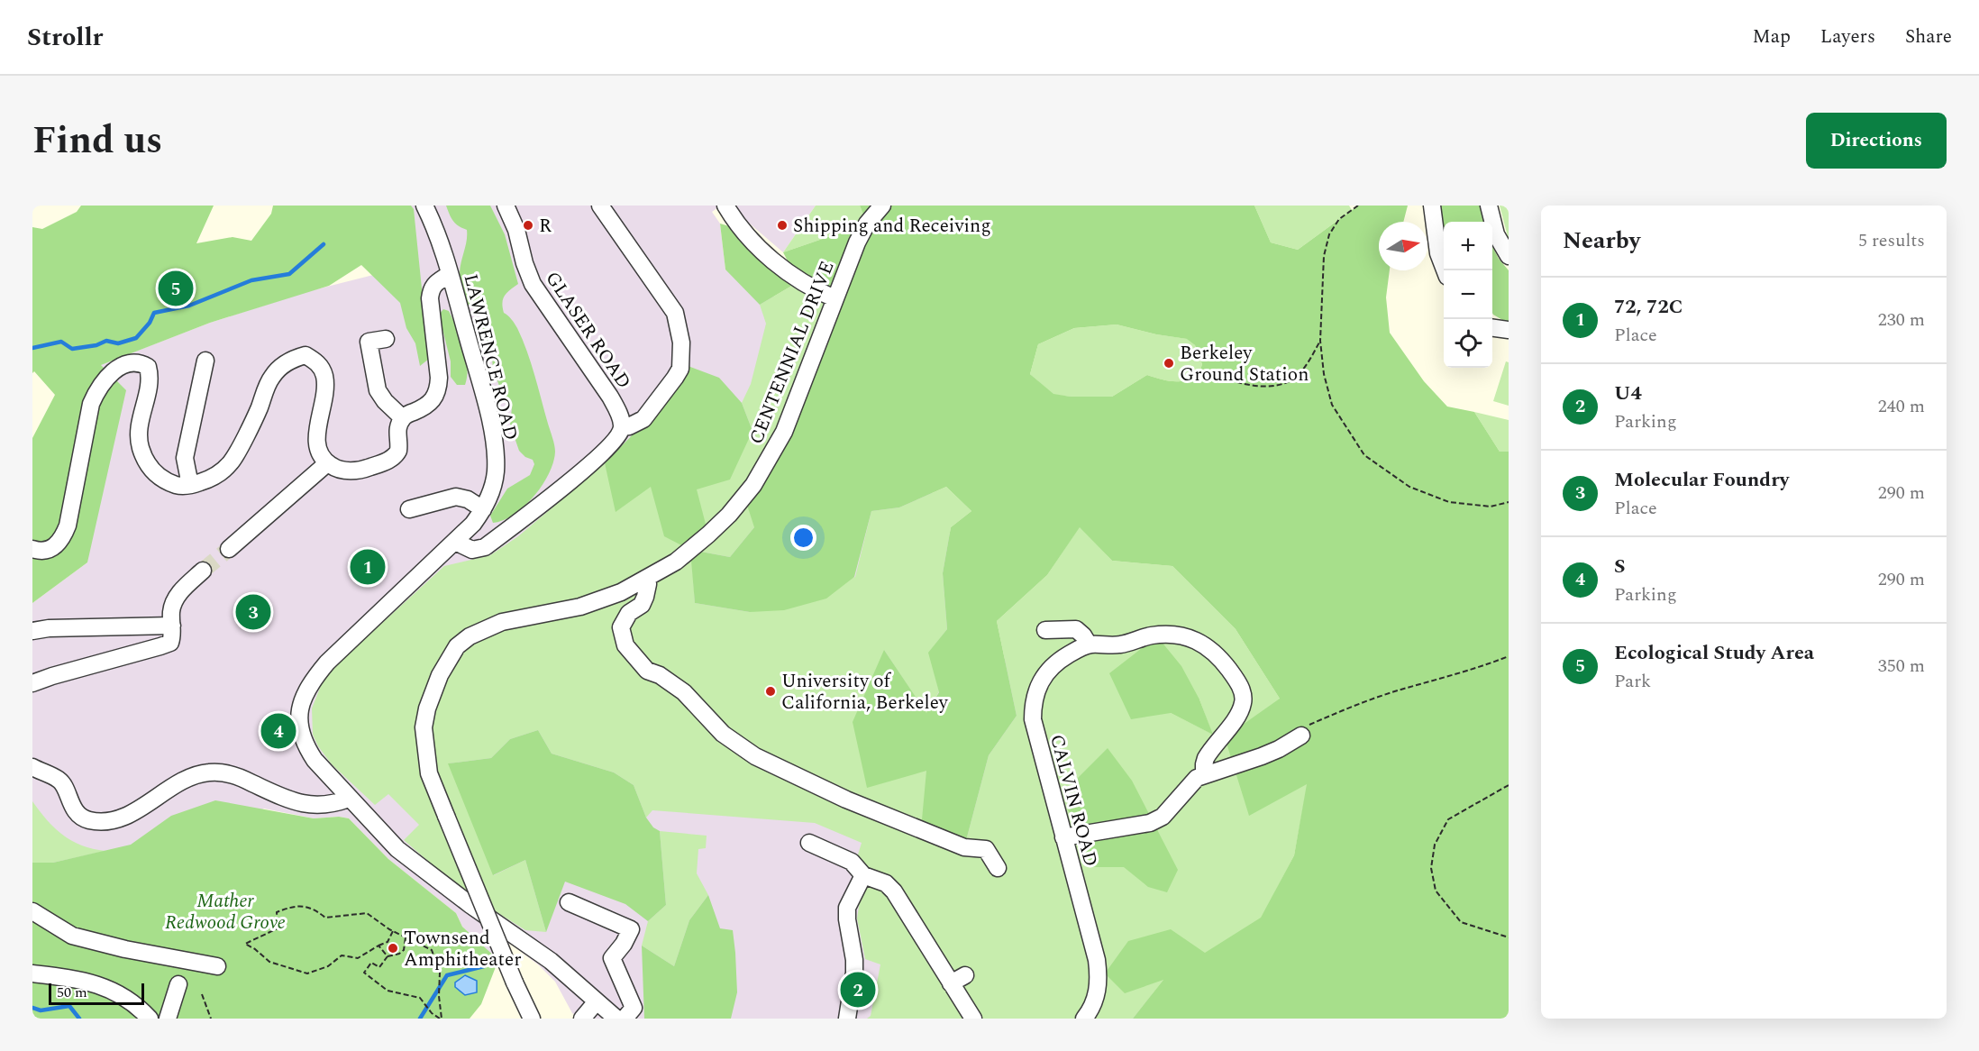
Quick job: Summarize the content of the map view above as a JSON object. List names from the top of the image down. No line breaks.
{"streets":{"street":["GLASER ROAD","CENTENNIAL DRIVE","LAWRENCE ROAD","CALVIN ROAD"]},"parks":["Mather Redwood Grove"],"places":["R","Shipping and Receiving","Berkeley Ground Station","University of California, Berkeley","Townsend Amphitheater"],"scale_bar":"50 m","north":"right","page":{"header":"Strollr","nav":["Map","Layers","Share"],"title":"Find us","buttons":"Directions","heading":["Nearby","5 results"],"map_buttons":["+","−"],"pins":["5","1","3","4","2"],"list":[{"mark":"1","name":"72, 72C","note":"Place","value":"230 m"},{"mark":"2","name":"U4","note":"Parking","value":"240 m"},{"mark":"3","name":"Molecular Foundry","note":"Place","value":"290 m"},{"mark":"4","name":"S","note":"Parking","value":"290 m"},{"mark":"5","name":"Ecological Study Area","note":"Park","value":"350 m"}],"scale":"50 m"}}
